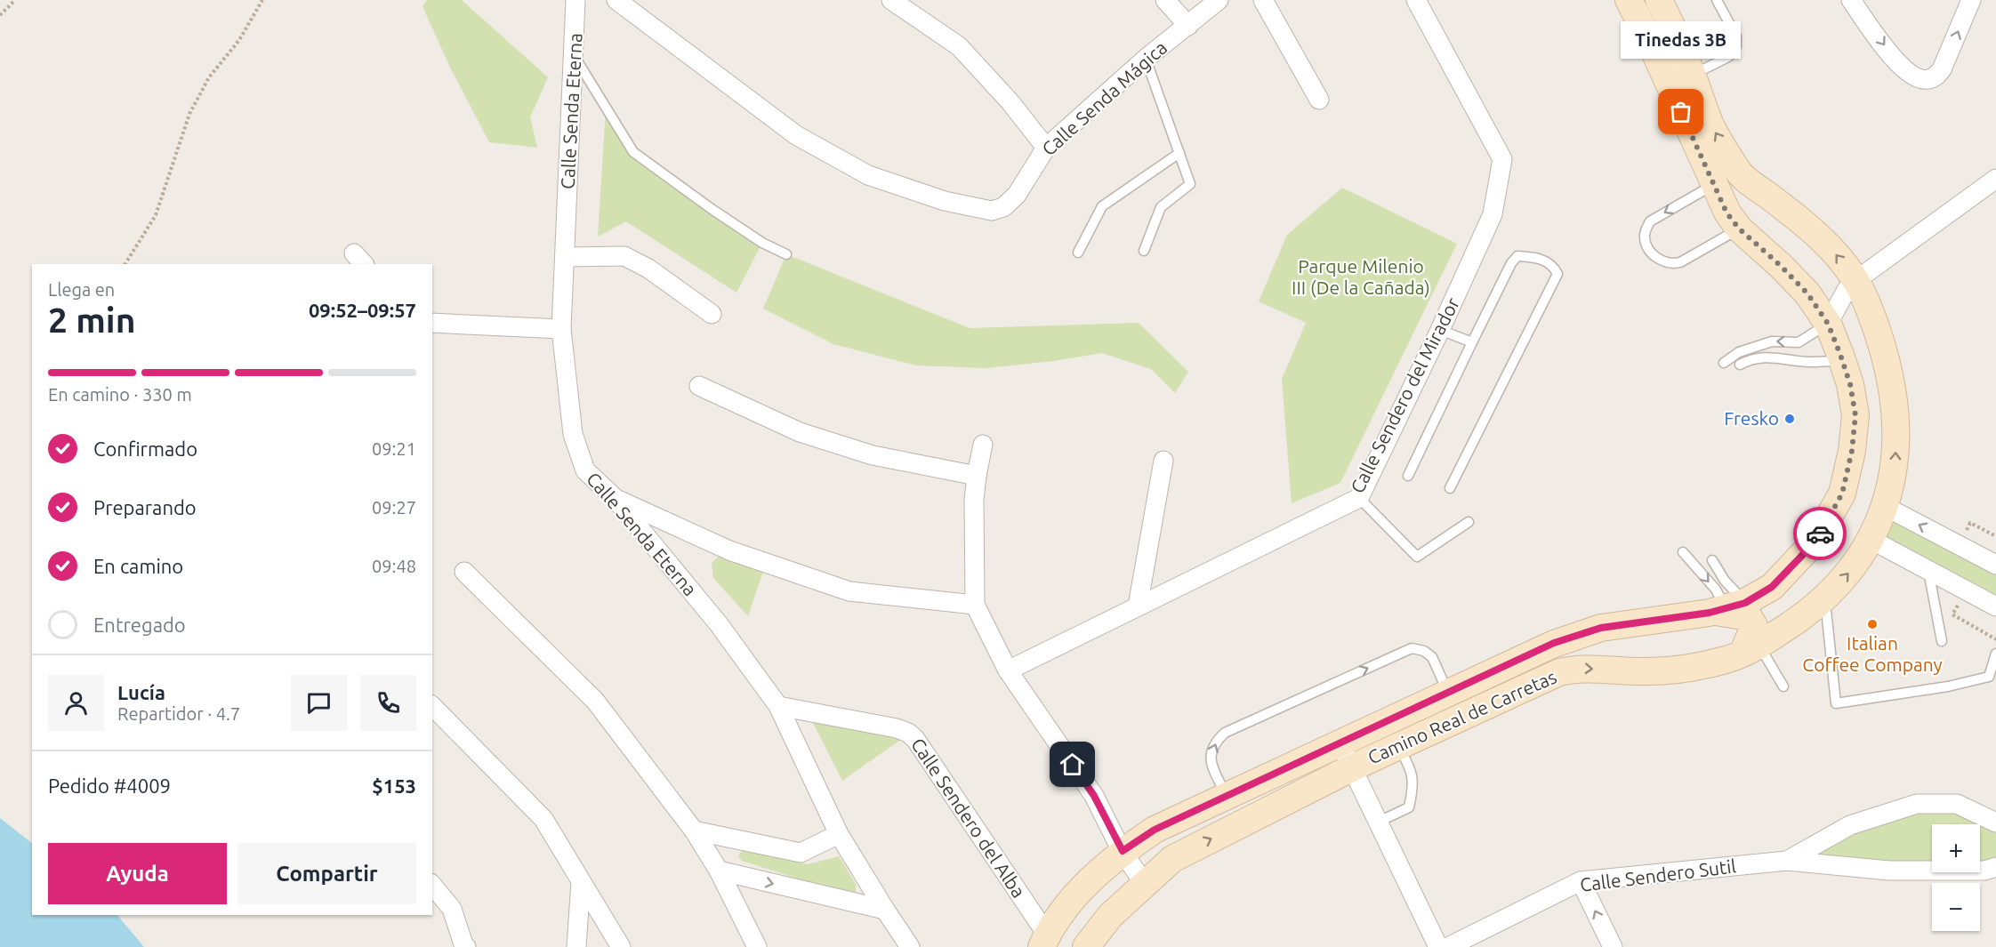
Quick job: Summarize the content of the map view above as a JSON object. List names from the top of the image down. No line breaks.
{"streets":{"street":["Calle Senda Mágica","Calle Senda Eterna","Calle Sendero del Mirador","Camino Real de Carretas","Calle Sendero del Alba","Calle Sendero Sutil"]},"crossings":[["Calle Senda Eterna","Calle Sendero del Alba"],["Camino Real de Carretas","Calle Sendero del Alba"]],"parks":["Parque Milenio III (De la Cañada)"],"places":["Tinedas 3B","Fresko","Italian Coffee Company"],"page":{"bubble":"Tinedas 3B","heading":["2 min","Llega en","09:52–09:57"],"panel":["Lucía","Repartidor · 4.7","Pedido #4009","$153"],"bar":"En camino · 330 m","list":[["Confirmado","09:21"],["Preparando","09:27"],["En camino","09:48"],"Entregado"],"map_buttons":["+","−"],"buttons":["Ayuda","Compartir"]}}
